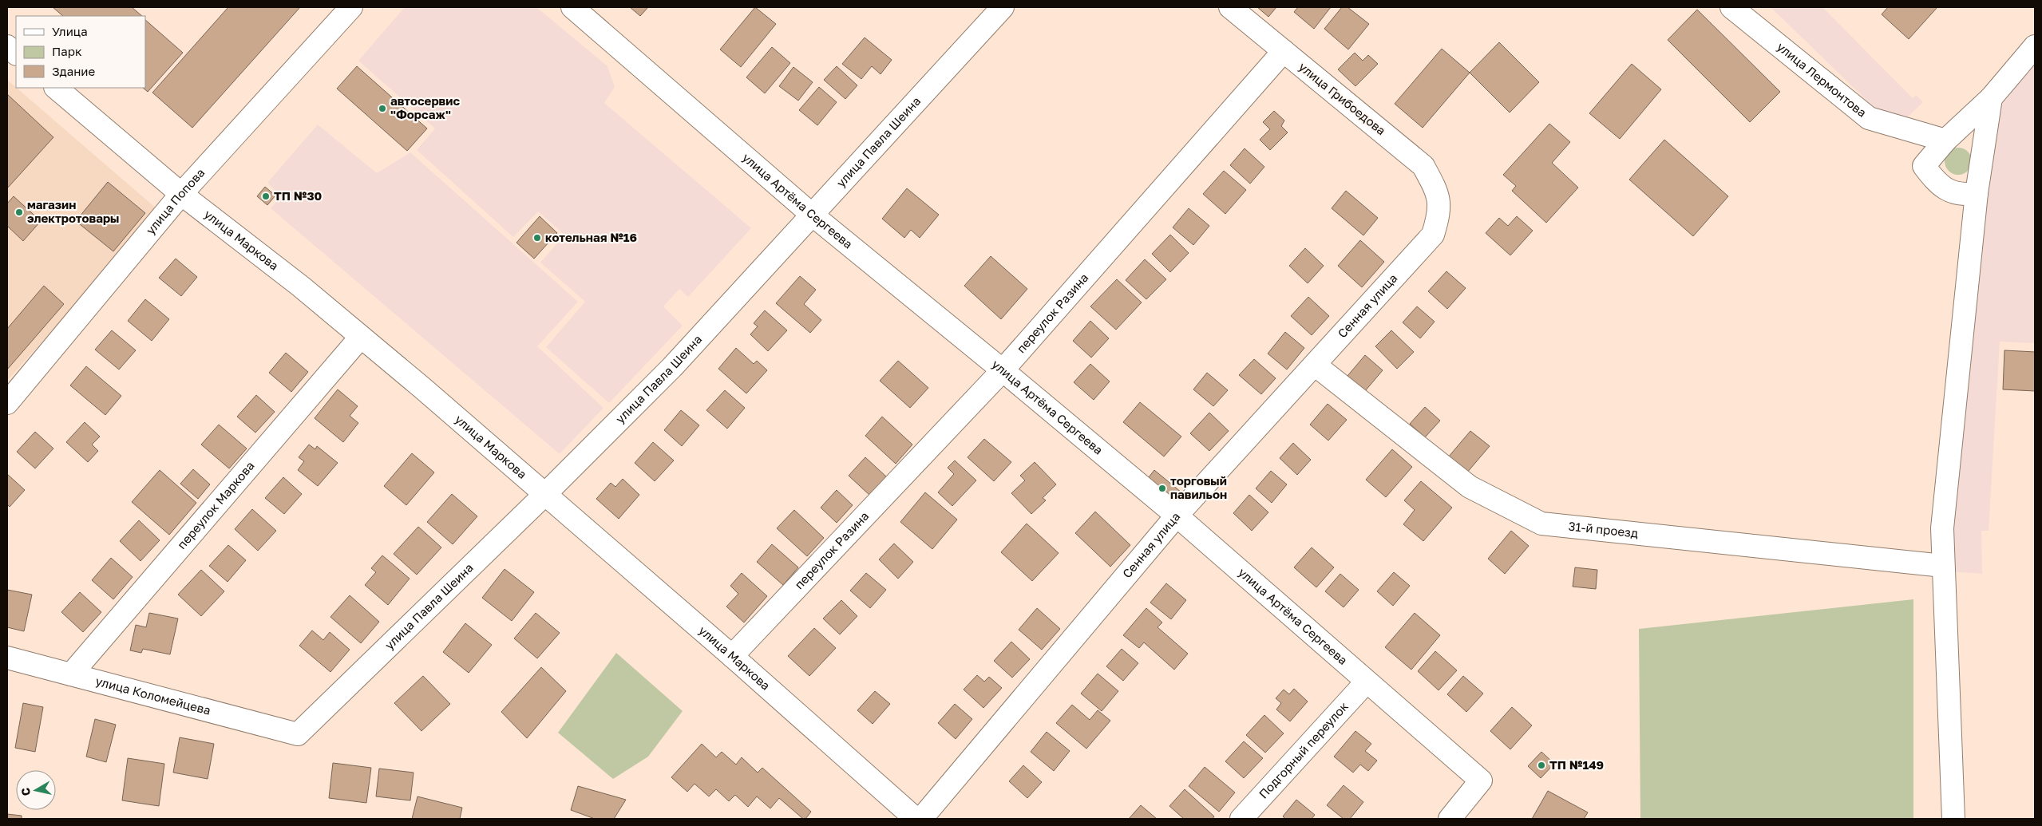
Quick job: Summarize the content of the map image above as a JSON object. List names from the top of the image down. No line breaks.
{"streets":{"street":["улица Лермонтова","улица Грибоедова","улица Павла Шеина","улица Артёма Сергеева","улица Попова","улица Маркова","Сенная улица","переулок Разина","переулок Маркова","31-й проезд","улица Коломейцева","Подгорный переулок"]},"crossings":[["улица Грибоедова","Сенная улица"],["улица Грибоедова","переулок Разина"],["улица Павла Шеина","улица Артёма Сергеева"],["улица Павла Шеина","улица Маркова"],["улица Павла Шеина","улица Коломейцева"],["улица Артёма Сергеева","Сенная улица"],["улица Артёма Сергеева","переулок Разина"],["улица Артёма Сергеева","Подгорный переулок"],["улица Попова","улица Маркова"],["улица Маркова","переулок Разина"],["улица Маркова","переулок Маркова"],["Сенная улица","31-й проезд"],["переулок Маркова","улица Коломейцева"]],"places":["автосервис \"Форсаж\"","ТП №30","магазин электротовары","котельная №16","торговый павильон","ТП №149"],"legend":["Улица","Парк","Здание"],"north":"left"}
